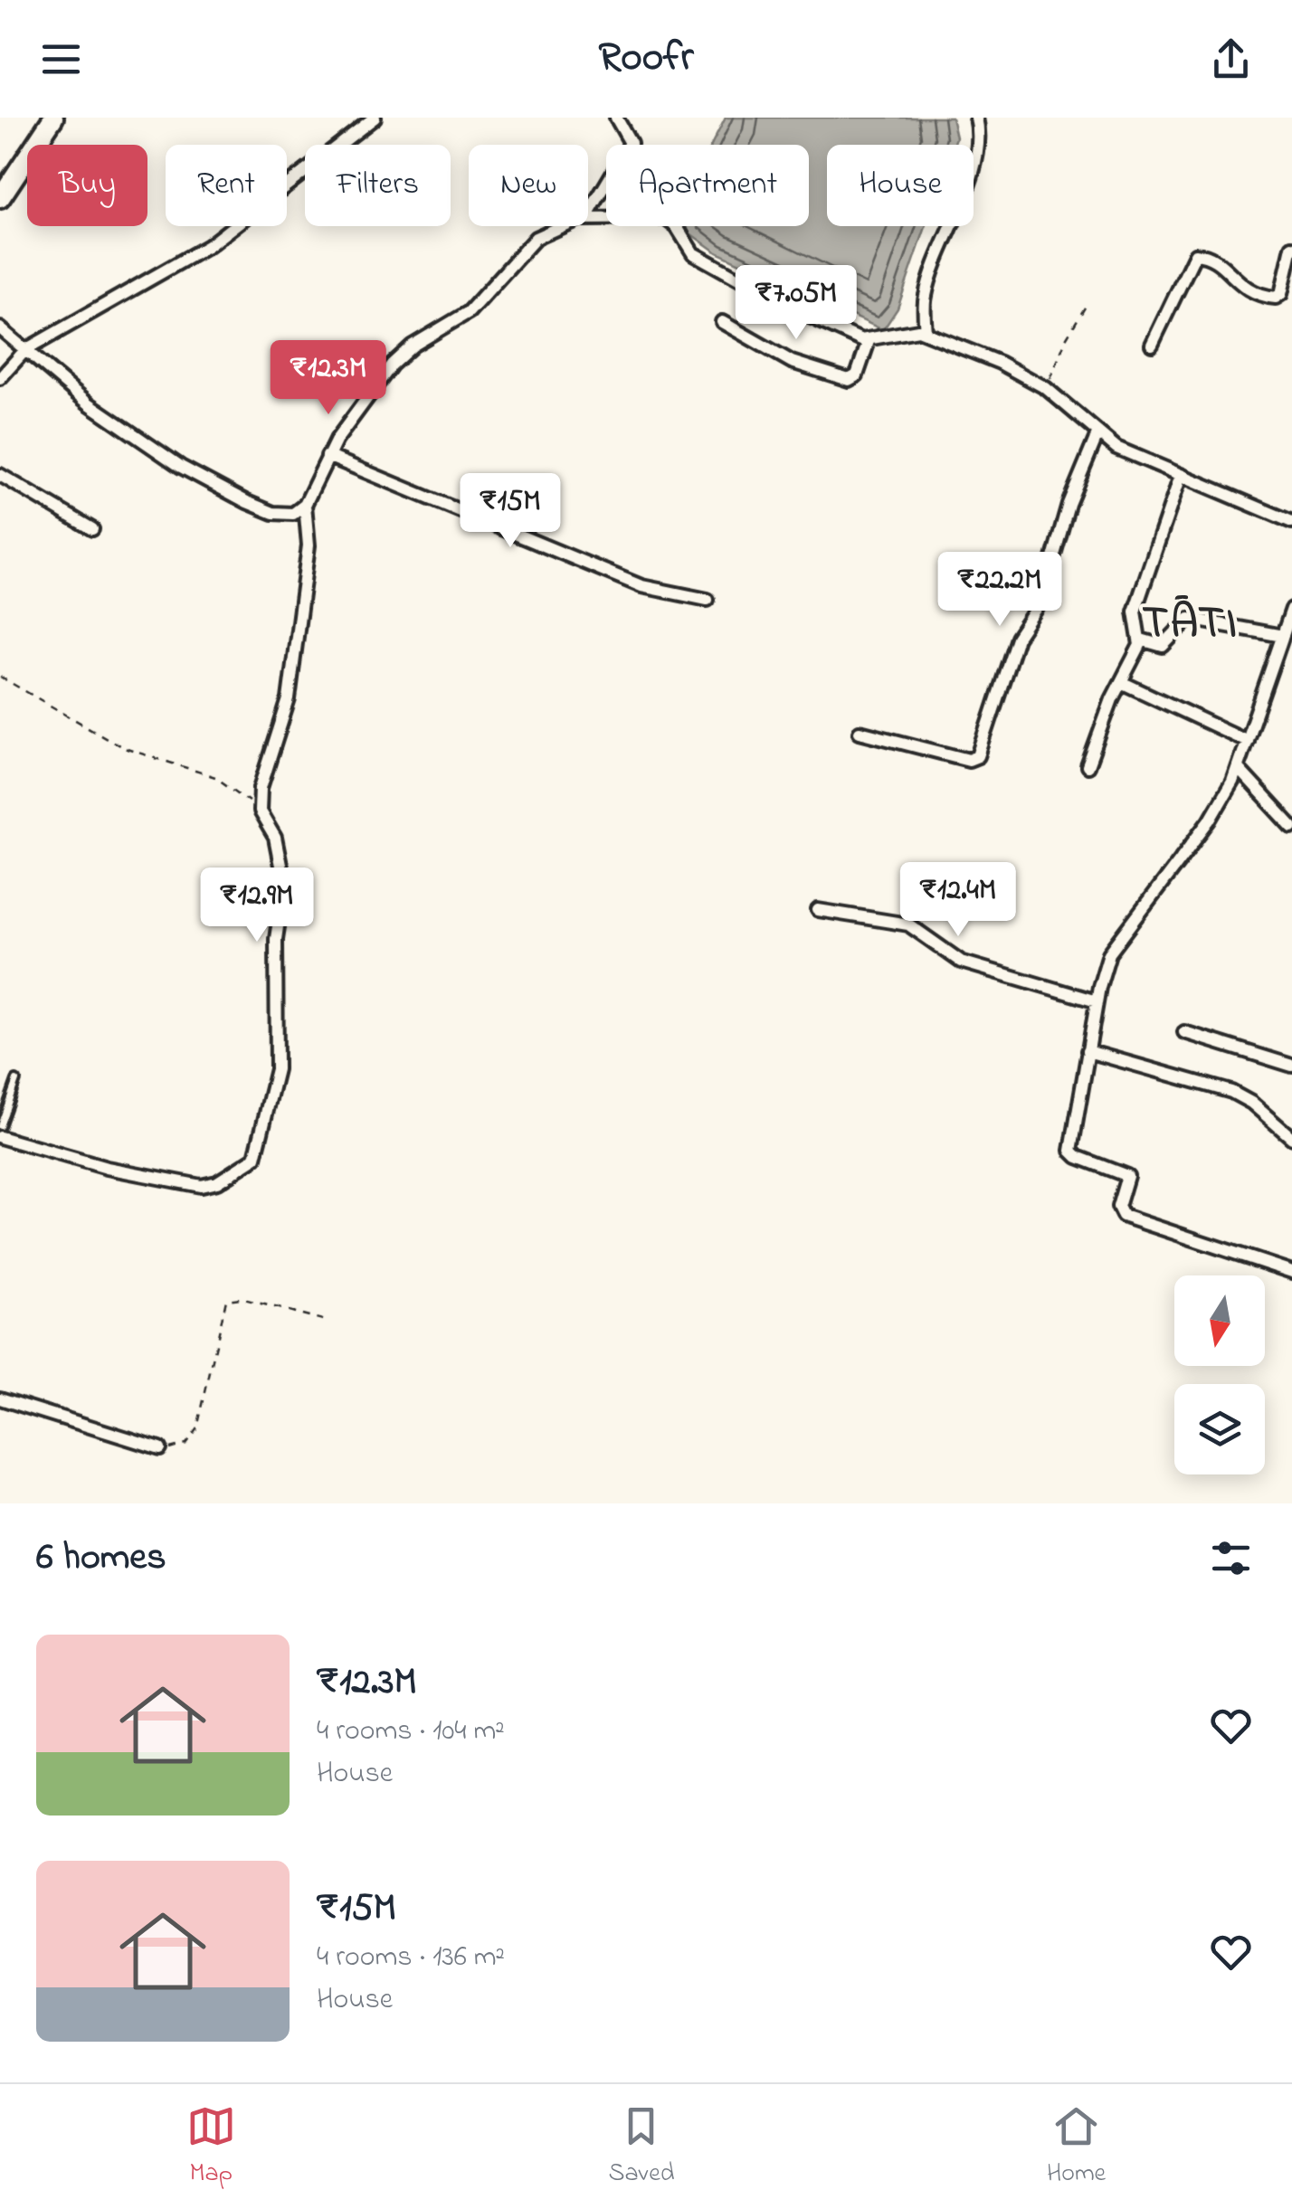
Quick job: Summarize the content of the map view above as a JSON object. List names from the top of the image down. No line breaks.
{"districts":["TĀTI"],"north":"bottom","page":{"header":"Roofr","chip":["Buy","Rent","Filters","New","Apartment","House"],"price":["₹7.05M","₹12.3M","₹15M","₹22.2M","₹12.4M","₹12.9M"],"heading":"6 homes","list":[{"name":"₹12.3M","note":"4 rooms · 104 m² · House"},{"name":"₹15M","note":"4 rooms · 136 m² · House"}],"tabs":["Map","Saved","Home"]}}
